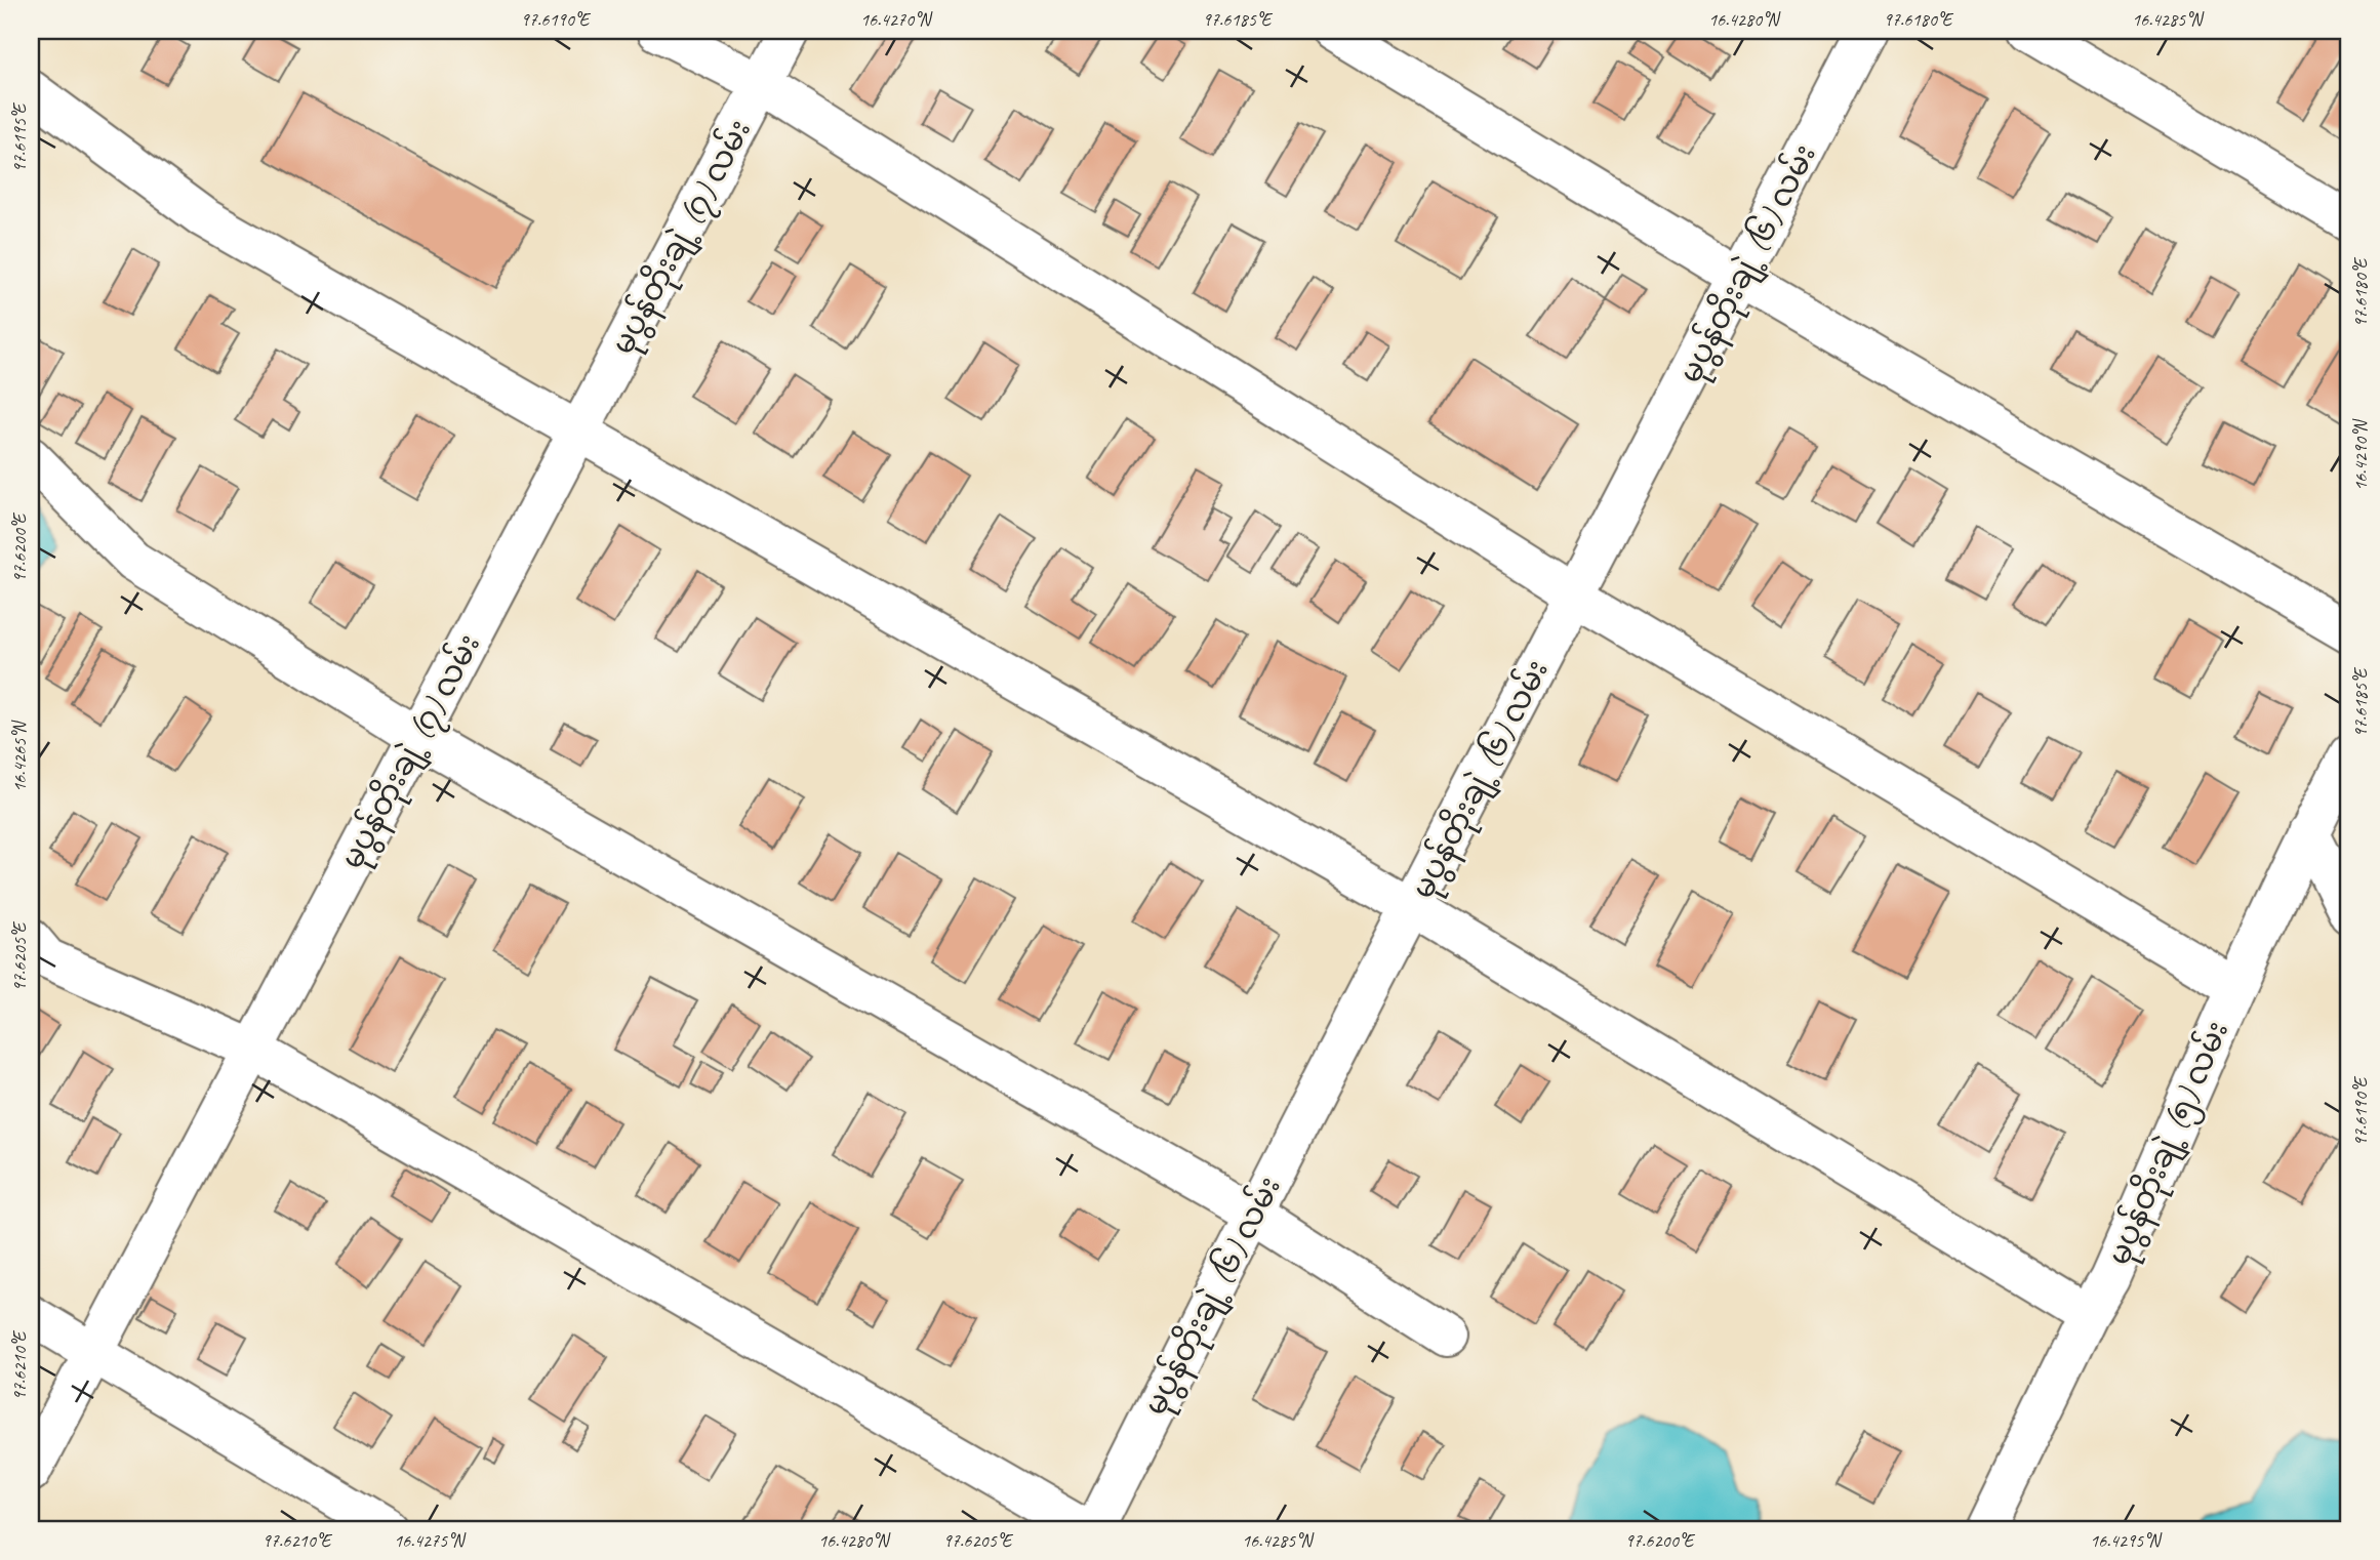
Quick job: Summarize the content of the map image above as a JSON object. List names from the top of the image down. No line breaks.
{"streets":{"street":["မုပွန်တိုးချဲ့ (၇) လမ်း","မုပွန်တိုးချဲ့ (၆) လမ်း","မုပွန်တိုးချဲ့ (၅) လမ်း"]},"coordinates":["97.6190°E","16.4270°N","97.6185°E","16.4280°N","97.6180°E","16.4285°N","97.6195°E","16.4290°N","97.6200°E","16.4265°N","97.6205°E","97.6210°E","16.4275°N","16.4295°N"]}
